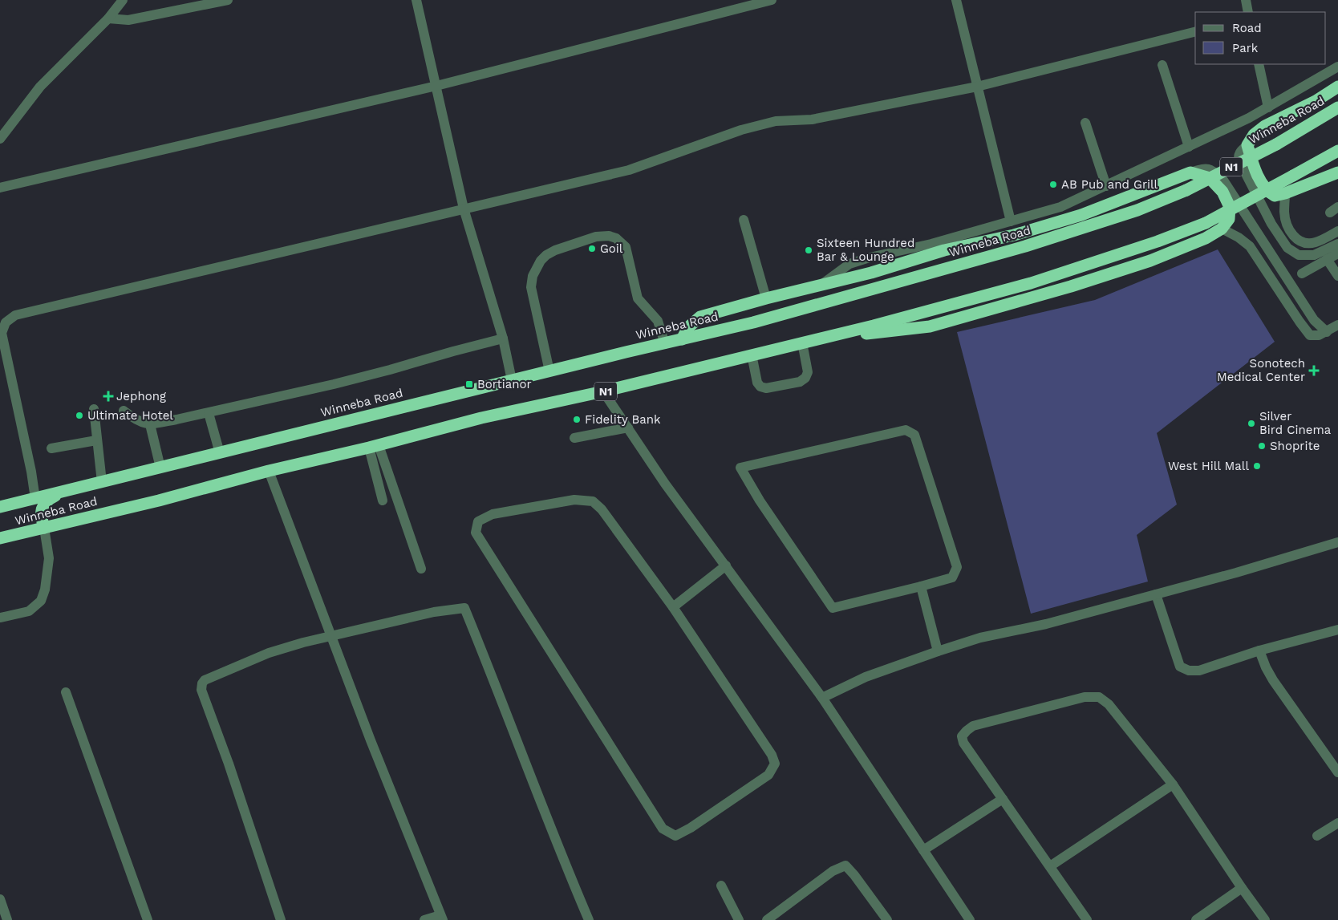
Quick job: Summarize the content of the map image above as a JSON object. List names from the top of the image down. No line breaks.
{"streets":{"highway":["Winneba Road","N1"]},"places":{"other":["AB Pub and Grill","Goil","Sixteen Hundred Bar & Lounge","Ultimate Hotel","Fidelity Bank","Silver Bird Cinema","Shoprite","West Hill Mall"],"health":["Sonotech Medical Center","Jephong"],"transit":["Bortianor"]},"legend":["Road","Park"]}
